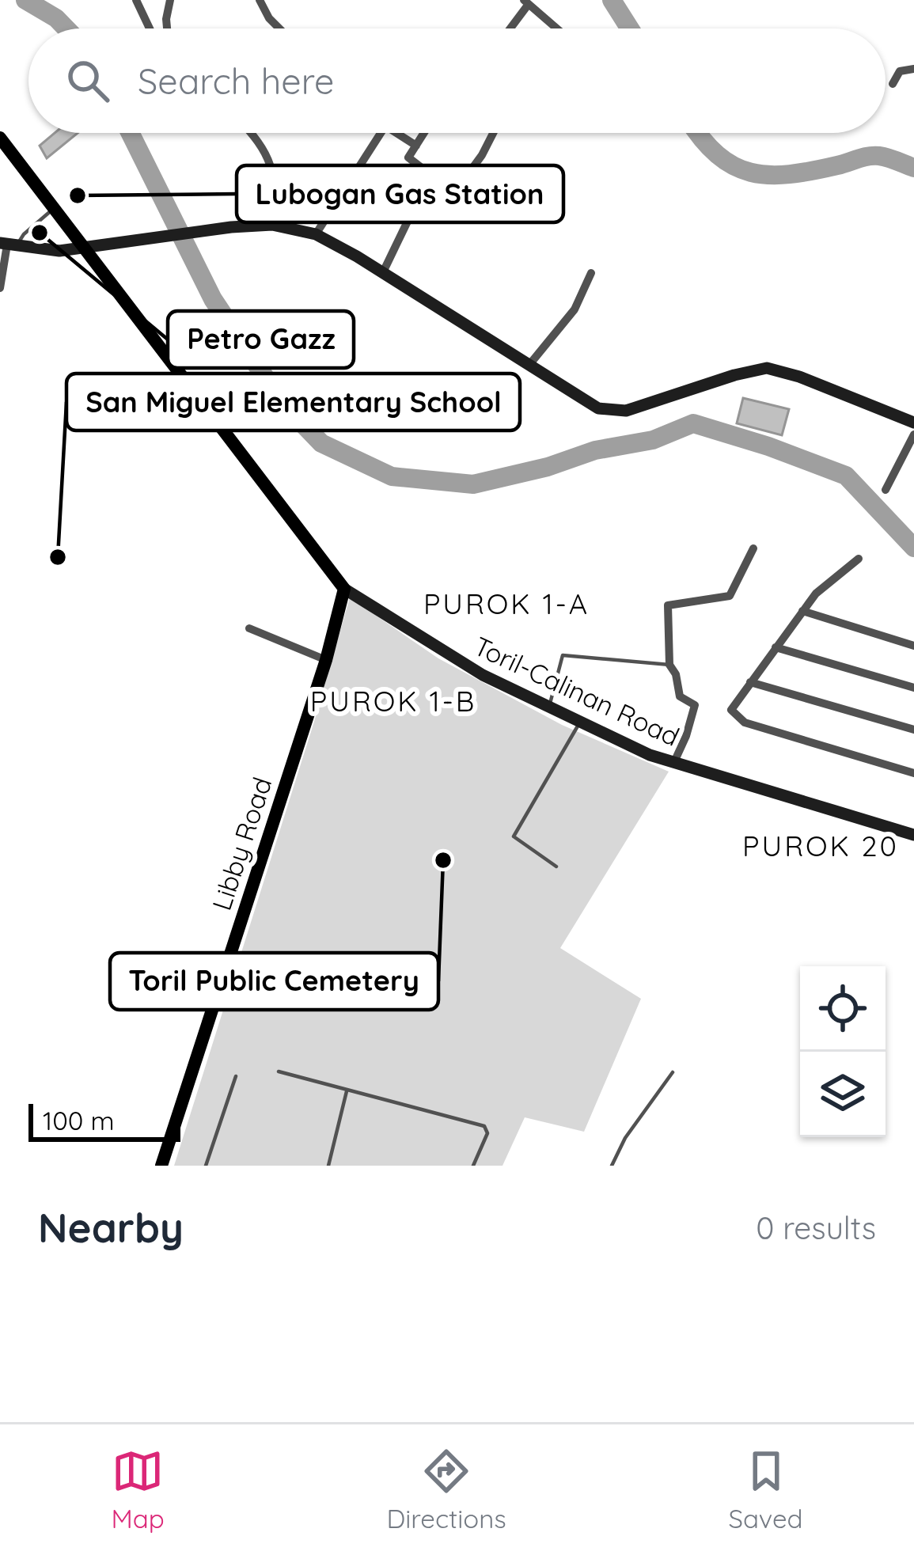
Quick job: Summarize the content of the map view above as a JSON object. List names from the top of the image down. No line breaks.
{"streets":{"main road":["Libby Road"],"street":["Toril-Calinan Road"]},"crossings":[["Toril-Calinan Road","Libby Road"]],"districts":["PUROK 1-A","PUROK 1-B","PUROK 20"],"places":["Lubogan Gas Station","Petro Gazz","San Miguel Elementary School","Toril Public Cemetery"],"scale_bar":"100 m","page":{"search":"Search here","scale":"100 m","heading":["Nearby","0 results"],"nav":["Map","Directions","Saved"]}}
